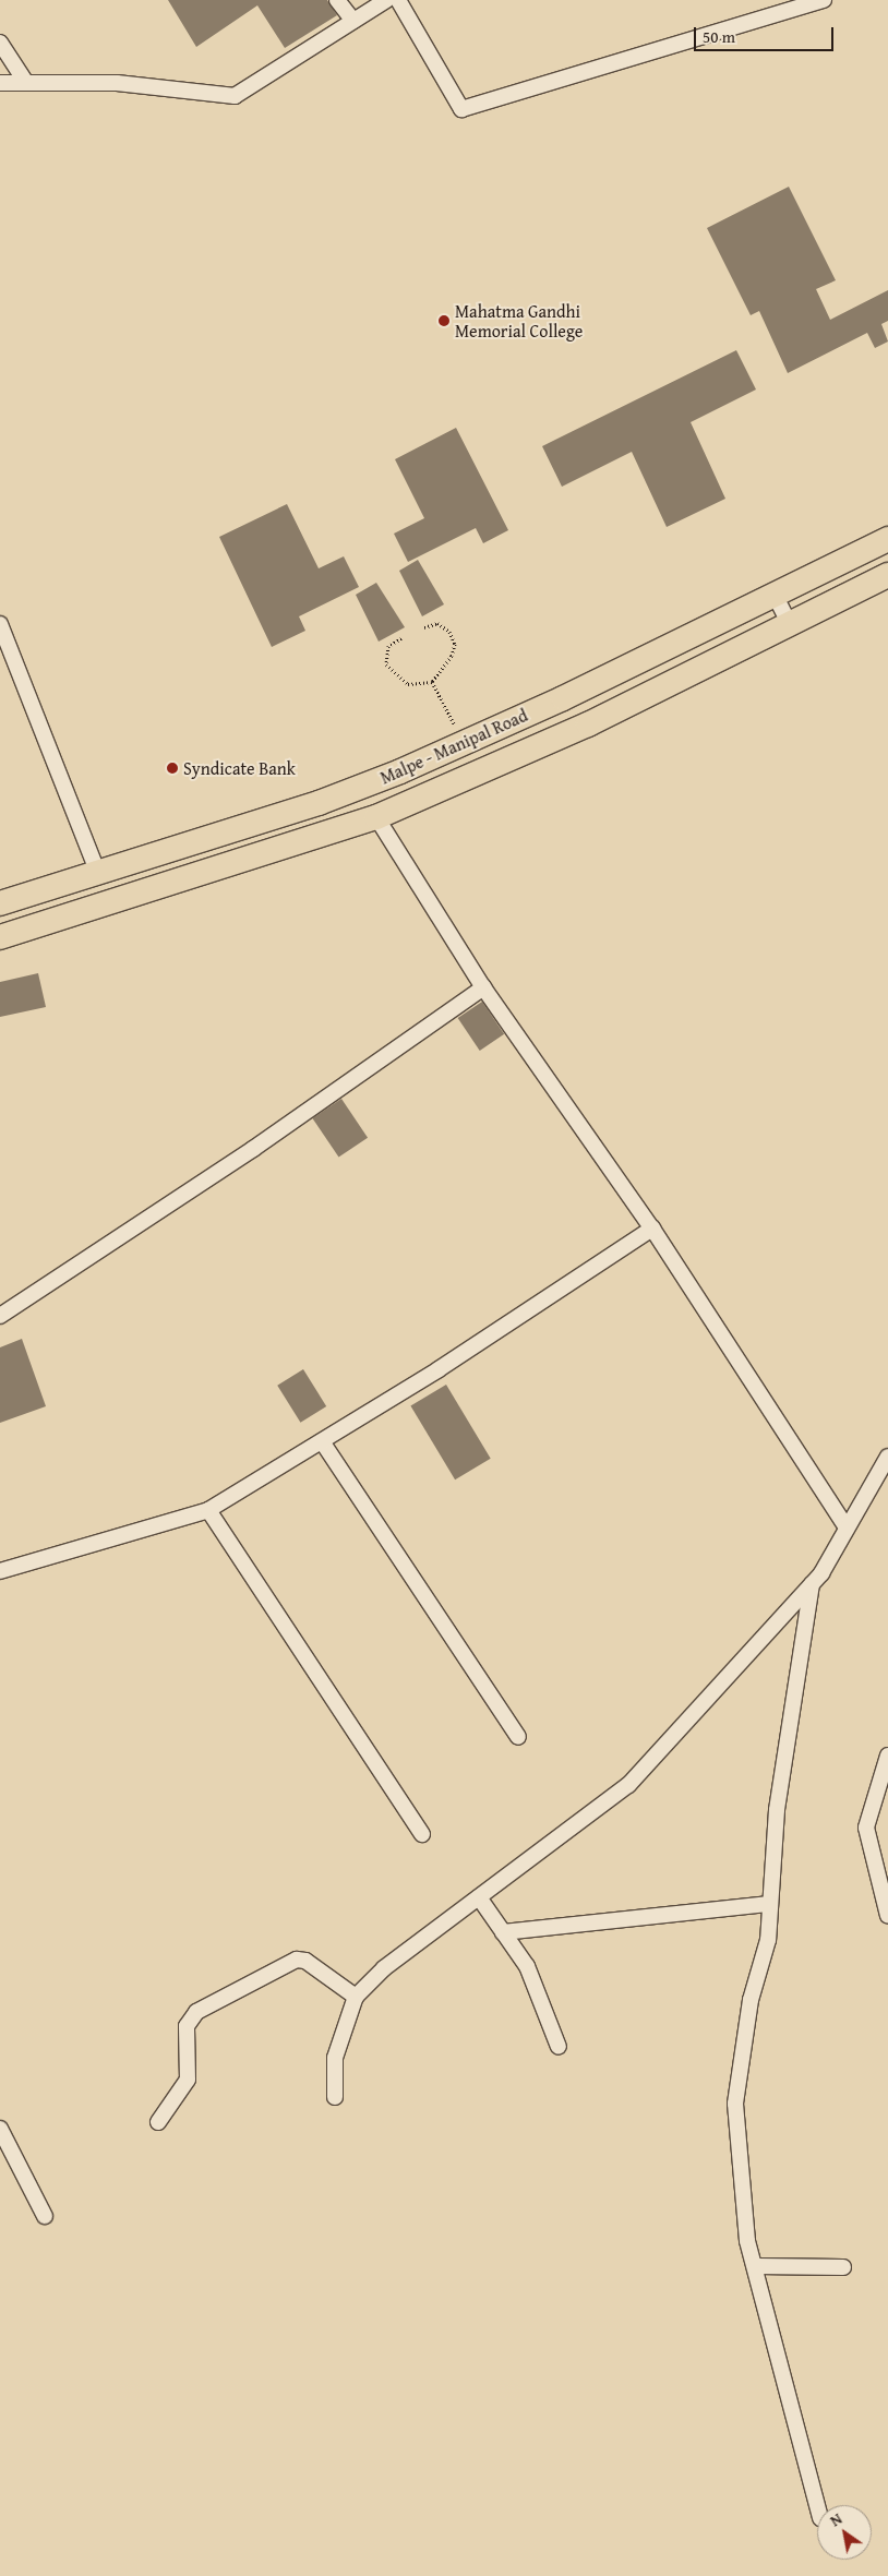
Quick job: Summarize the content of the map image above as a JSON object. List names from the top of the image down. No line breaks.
{"streets":{"highway":["Malpe - Manipal Road"]},"places":["Mahatma Gandhi Memorial College","Syndicate Bank"],"scale_bar":"50 m","north":"top left"}
